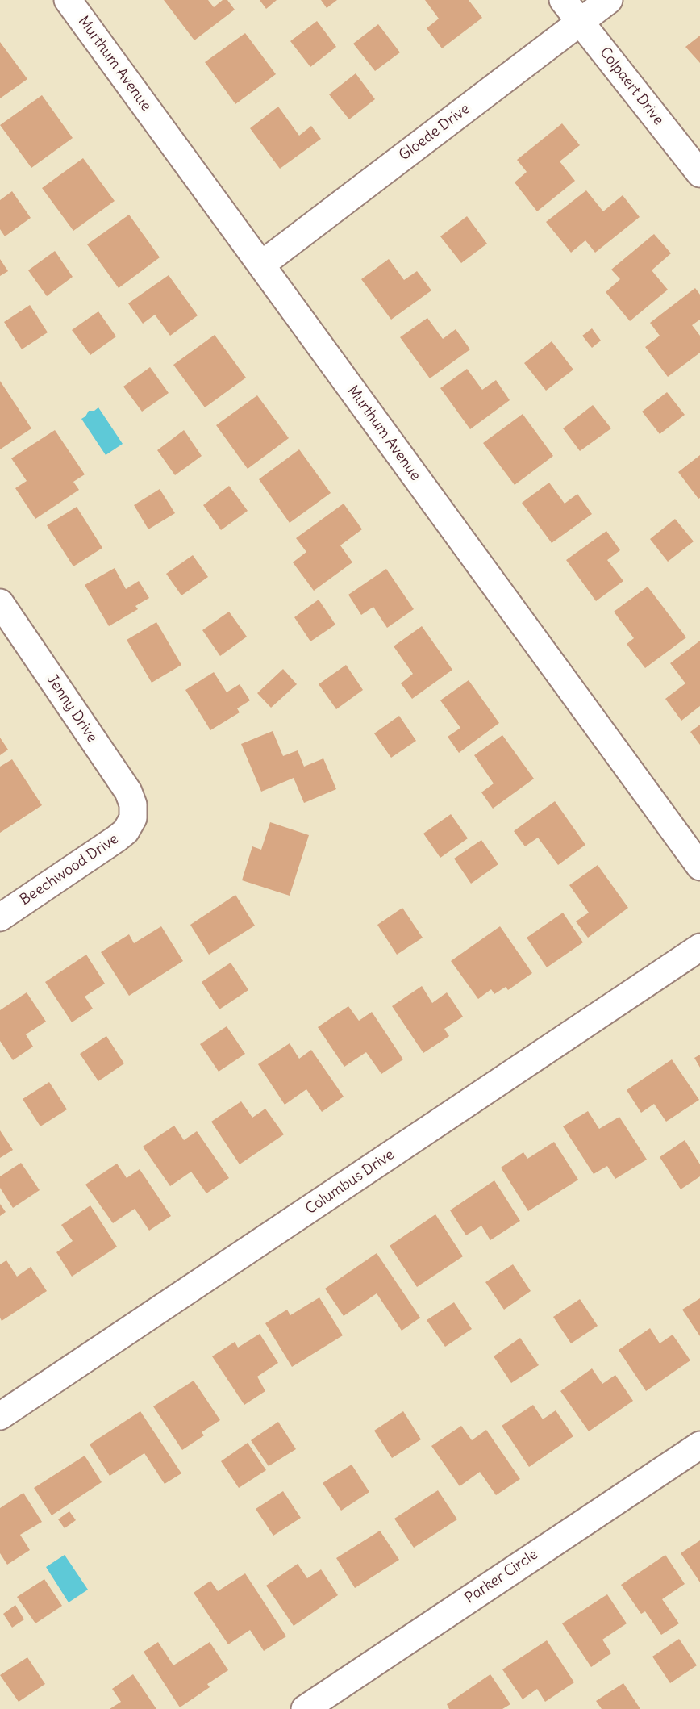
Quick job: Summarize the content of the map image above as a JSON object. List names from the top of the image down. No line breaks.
{"streets":{"street":["Murthum Avenue","Colpaert Drive","Gloede Drive","Jenny Drive","Beechwood Drive","Columbus Drive","Parker Circle"]},"crossings":[["Murthum Avenue","Gloede Drive"],["Colpaert Drive","Gloede Drive"],["Jenny Drive","Beechwood Drive"]]}
